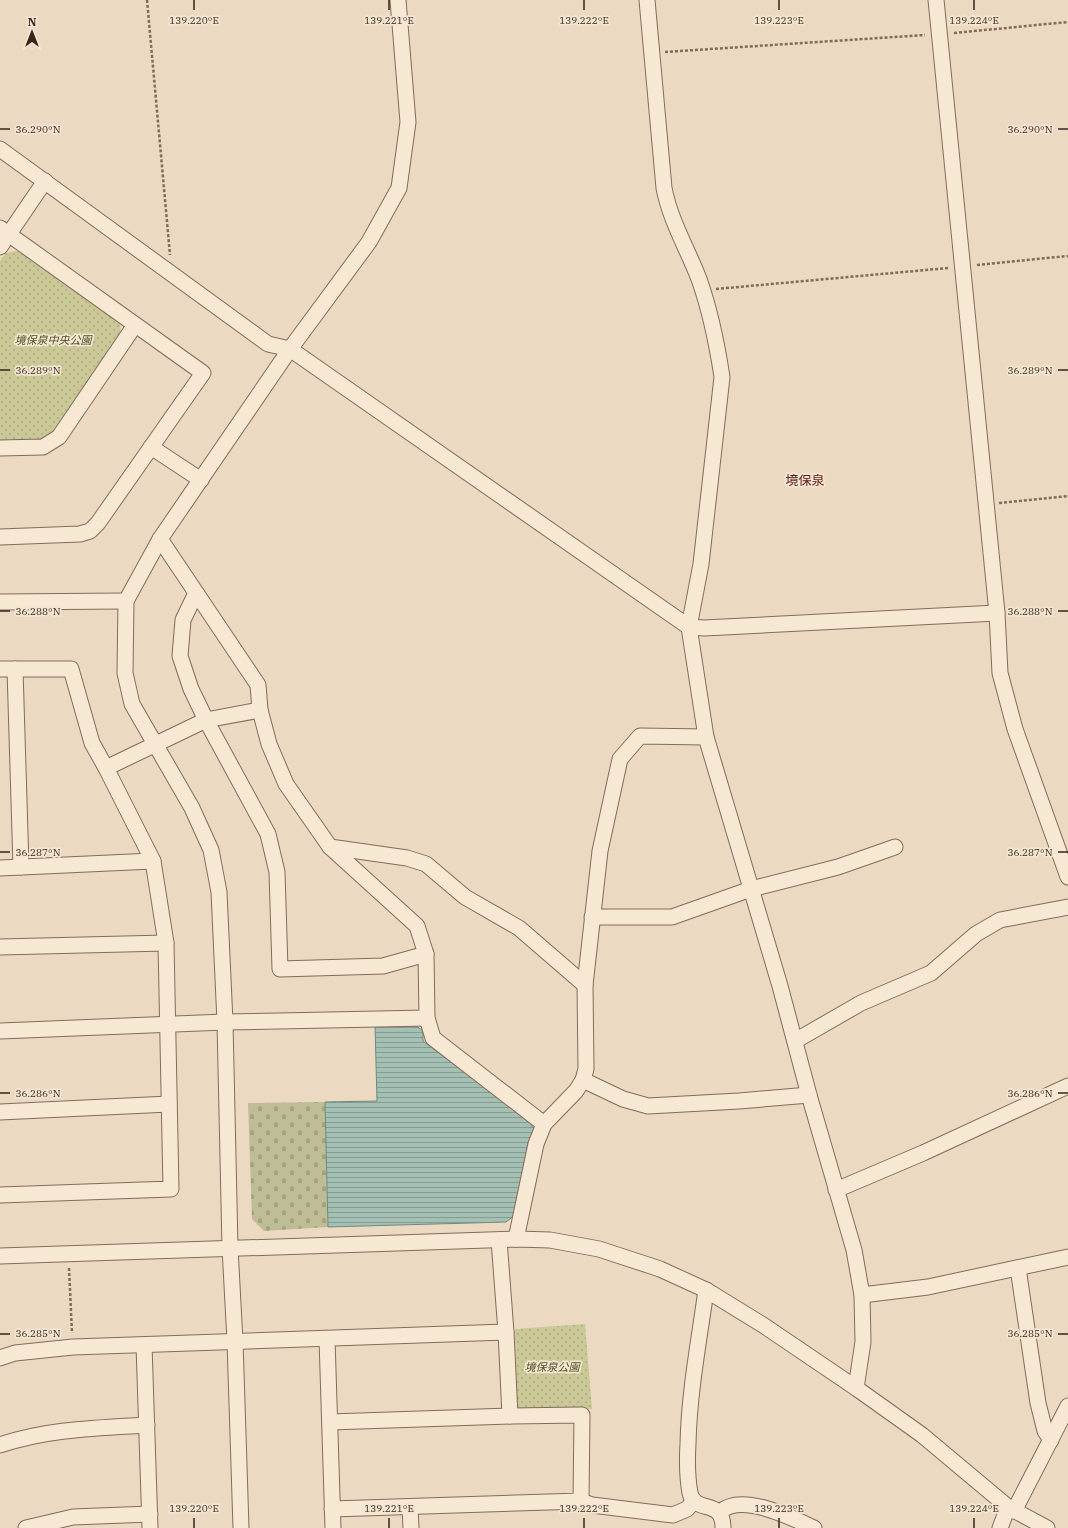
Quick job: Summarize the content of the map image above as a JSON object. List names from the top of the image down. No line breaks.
{"districts":["境保泉"],"parks":["境保泉中央公園","境保泉公園"],"north":"top","coordinates":["139.220°E","139.221°E","139.222°E","139.223°E","139.224°E","36.290°N","36.289°N","36.288°N","36.287°N","36.286°N","36.285°N"]}
